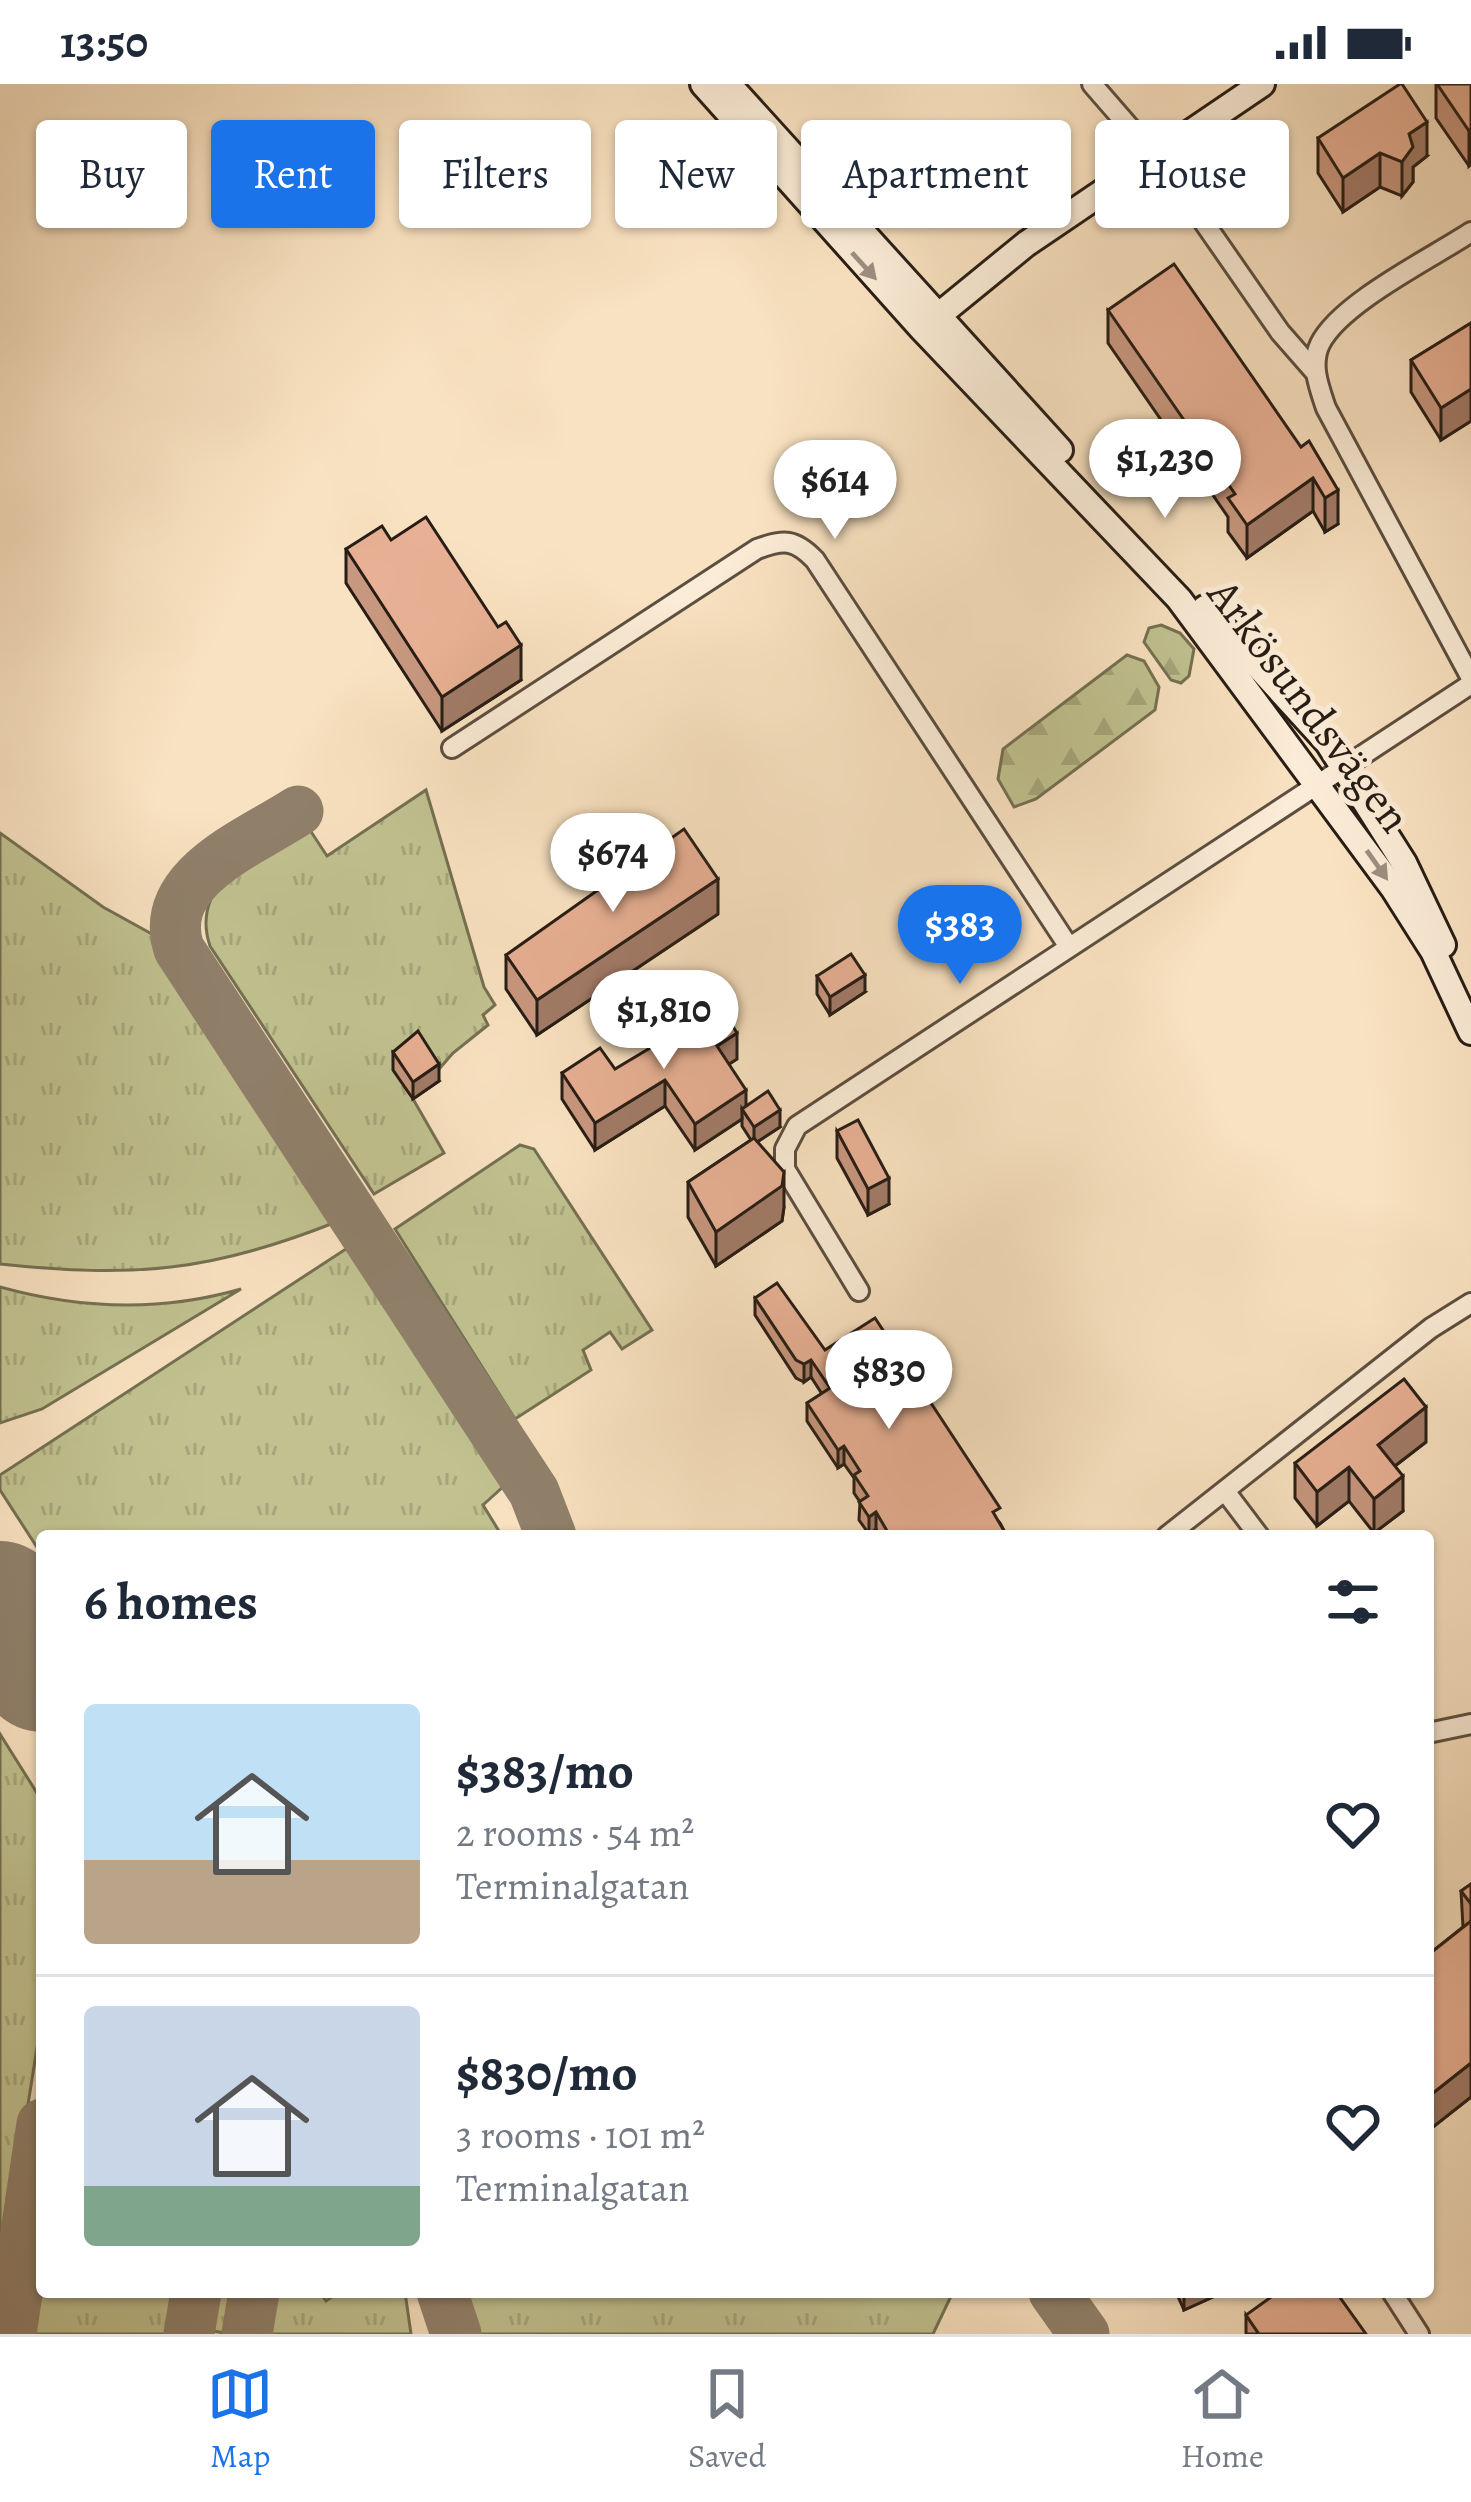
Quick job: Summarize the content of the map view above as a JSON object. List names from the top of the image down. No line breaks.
{"streets":{"main road":["Arkösundsvägen"]},"page":{"status":"13:50","chip":["Buy","Rent","Filters","New","Apartment","House"],"price":["$1,230","$614","$674","$383","$1,810","$830"],"heading":"6 homes","list":[{"name":"$383/mo","note":"2 rooms · 54 m² · Terminalgatan"},{"name":"$830/mo","note":"3 rooms · 101 m² · Terminalgatan"}],"tabs":["Map","Saved","Home"]}}
